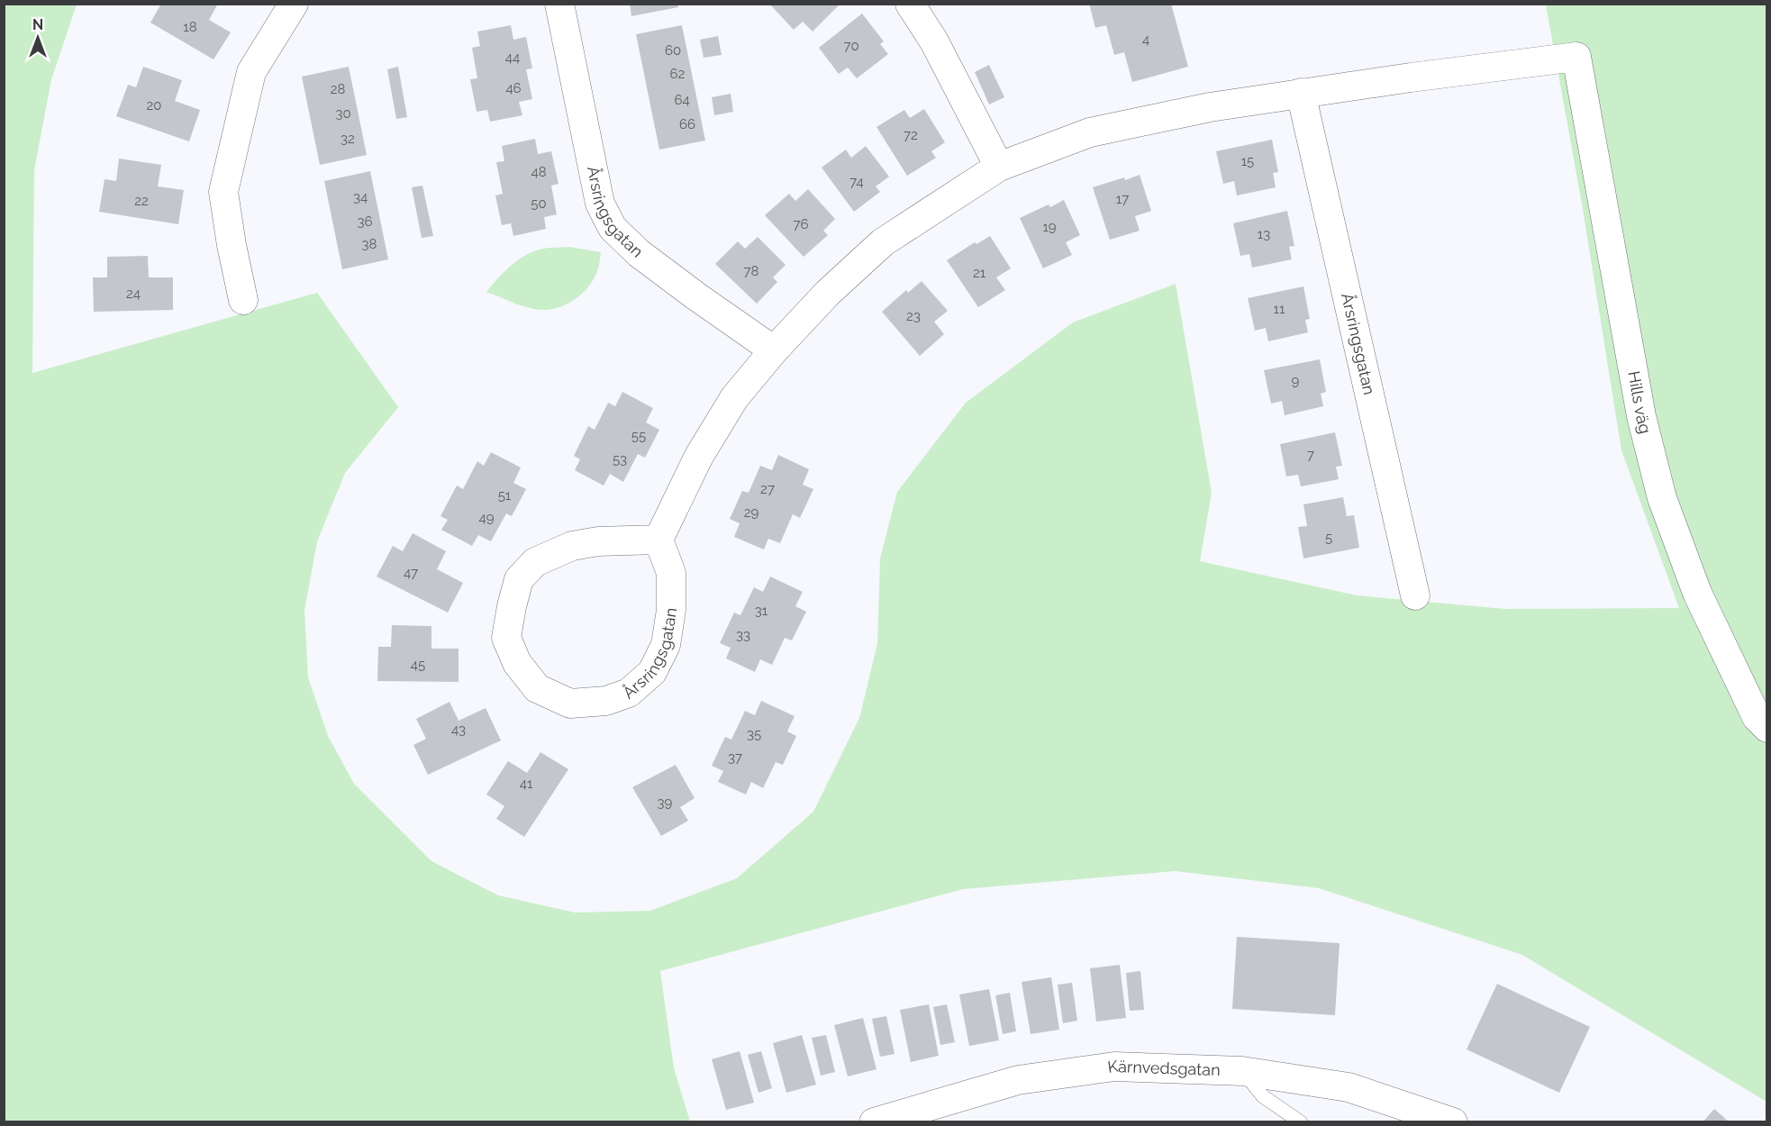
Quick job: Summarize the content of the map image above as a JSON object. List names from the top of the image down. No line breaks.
{"streets":{"street":["Årsringsgatan","Hills väg","Kärnvedsgatan"]},"crossings":[["Årsringsgatan","Hills väg"]],"house_numbers":["18","4","70","60","44","62","46","28","64","20","30","66","72","32","15","48","74","34","17","22","50","36","76","19","13","38","78","21","24","11","23","9","55","7","53","27","51","29","49","5","47","31","33","45","43","35","37","41","39"],"north":"top"}
